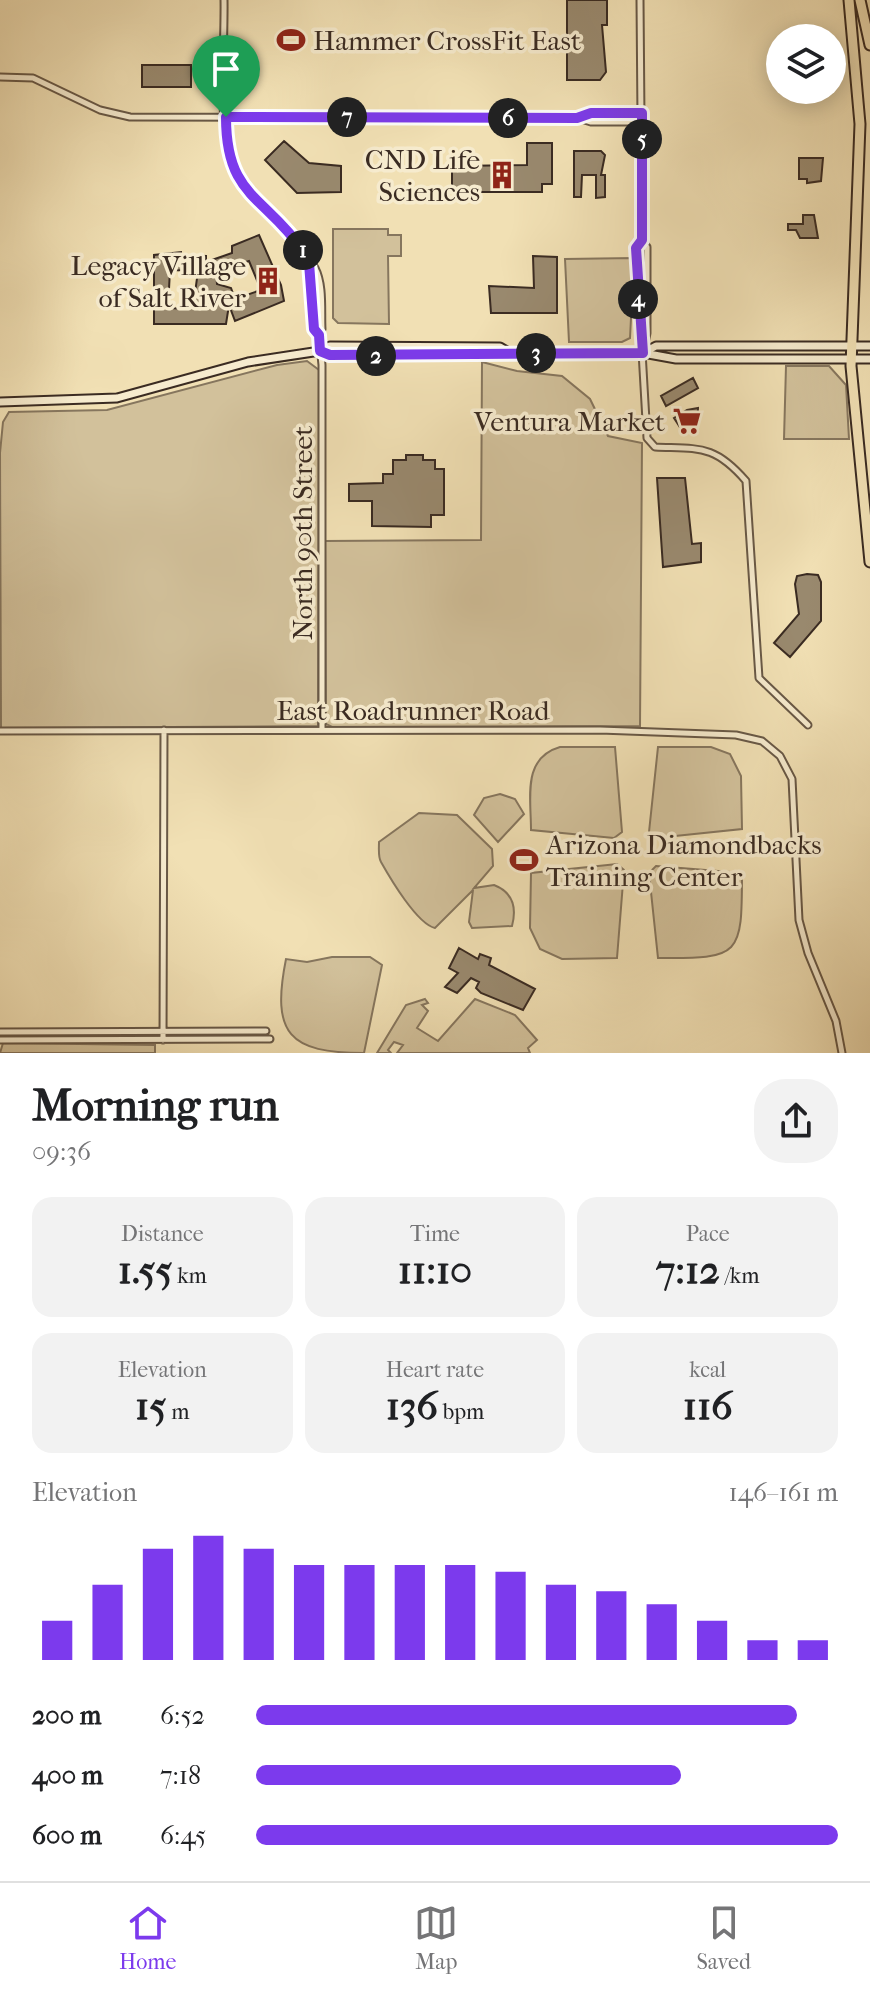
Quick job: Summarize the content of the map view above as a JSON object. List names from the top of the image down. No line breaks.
{"streets":{"street":["North 90th Street","East Roadrunner Road"]},"crossings":[["North 90th Street","East Roadrunner Road"]],"places":{"sports":["Hammer CrossFit East","Arizona Diamondbacks Training Center"],"building":["CND Life Sciences","Legacy Village of Salt River"],"supermarket":["Ventura Market"]},"page":{"pins":["7","6","5","1","4","3","2"],"heading":["Morning run","09:36"],"stats":[["Distance","1.55 km"],["Time","11:10"],["Pace","7:12 /km"],["Elevation","15 m"],["Heart rate","136 bpm"],["kcal","116"]],"chart":["Elevation","146–161 m"],"list":[{"name":"200 m","note":"6:52"},{"name":"400 m","note":"7:18"},{"name":"600 m","note":"6:45"}],"tabs":["Home","Map","Saved"]}}
